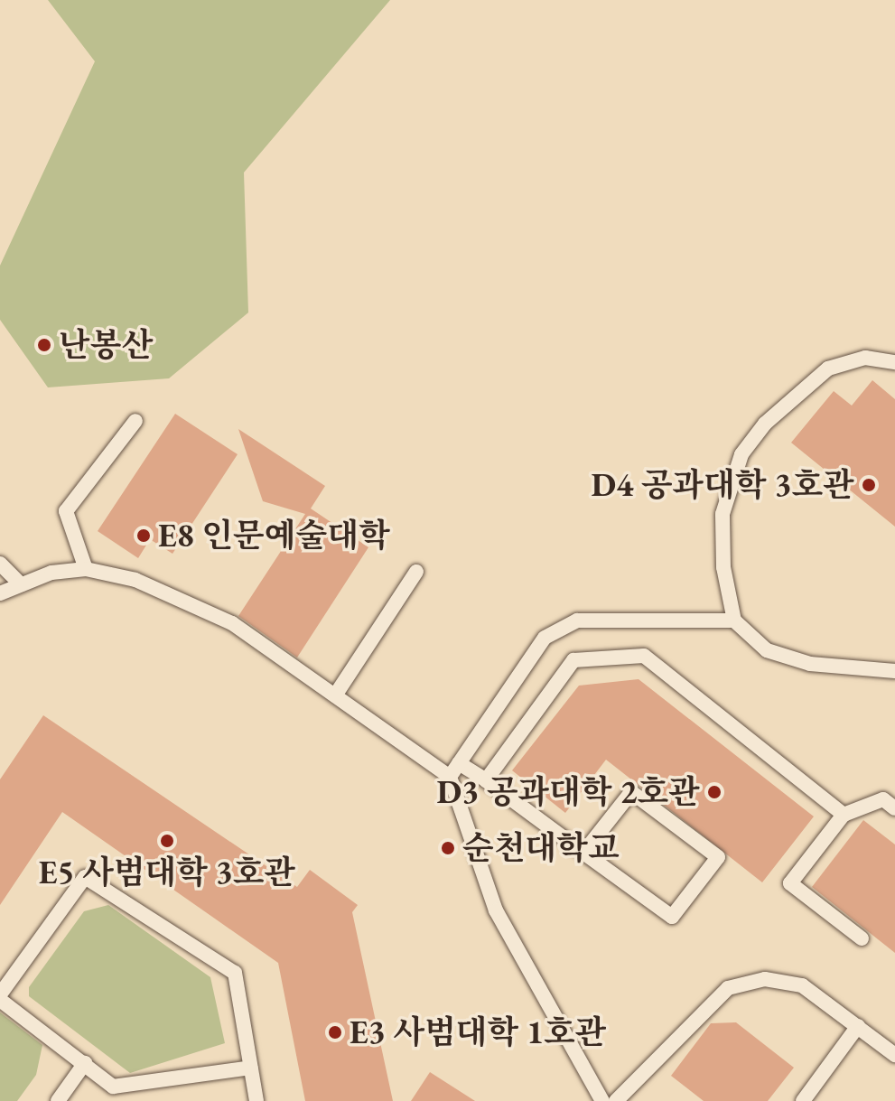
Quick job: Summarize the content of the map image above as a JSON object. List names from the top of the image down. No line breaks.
{"places":["난봉산","D4 공과대학 3호관","E8 인문예술대학","D3 공과대학 2호관","E5 사범대학 3호관","순천대학교","E3 사범대학 1호관"]}
